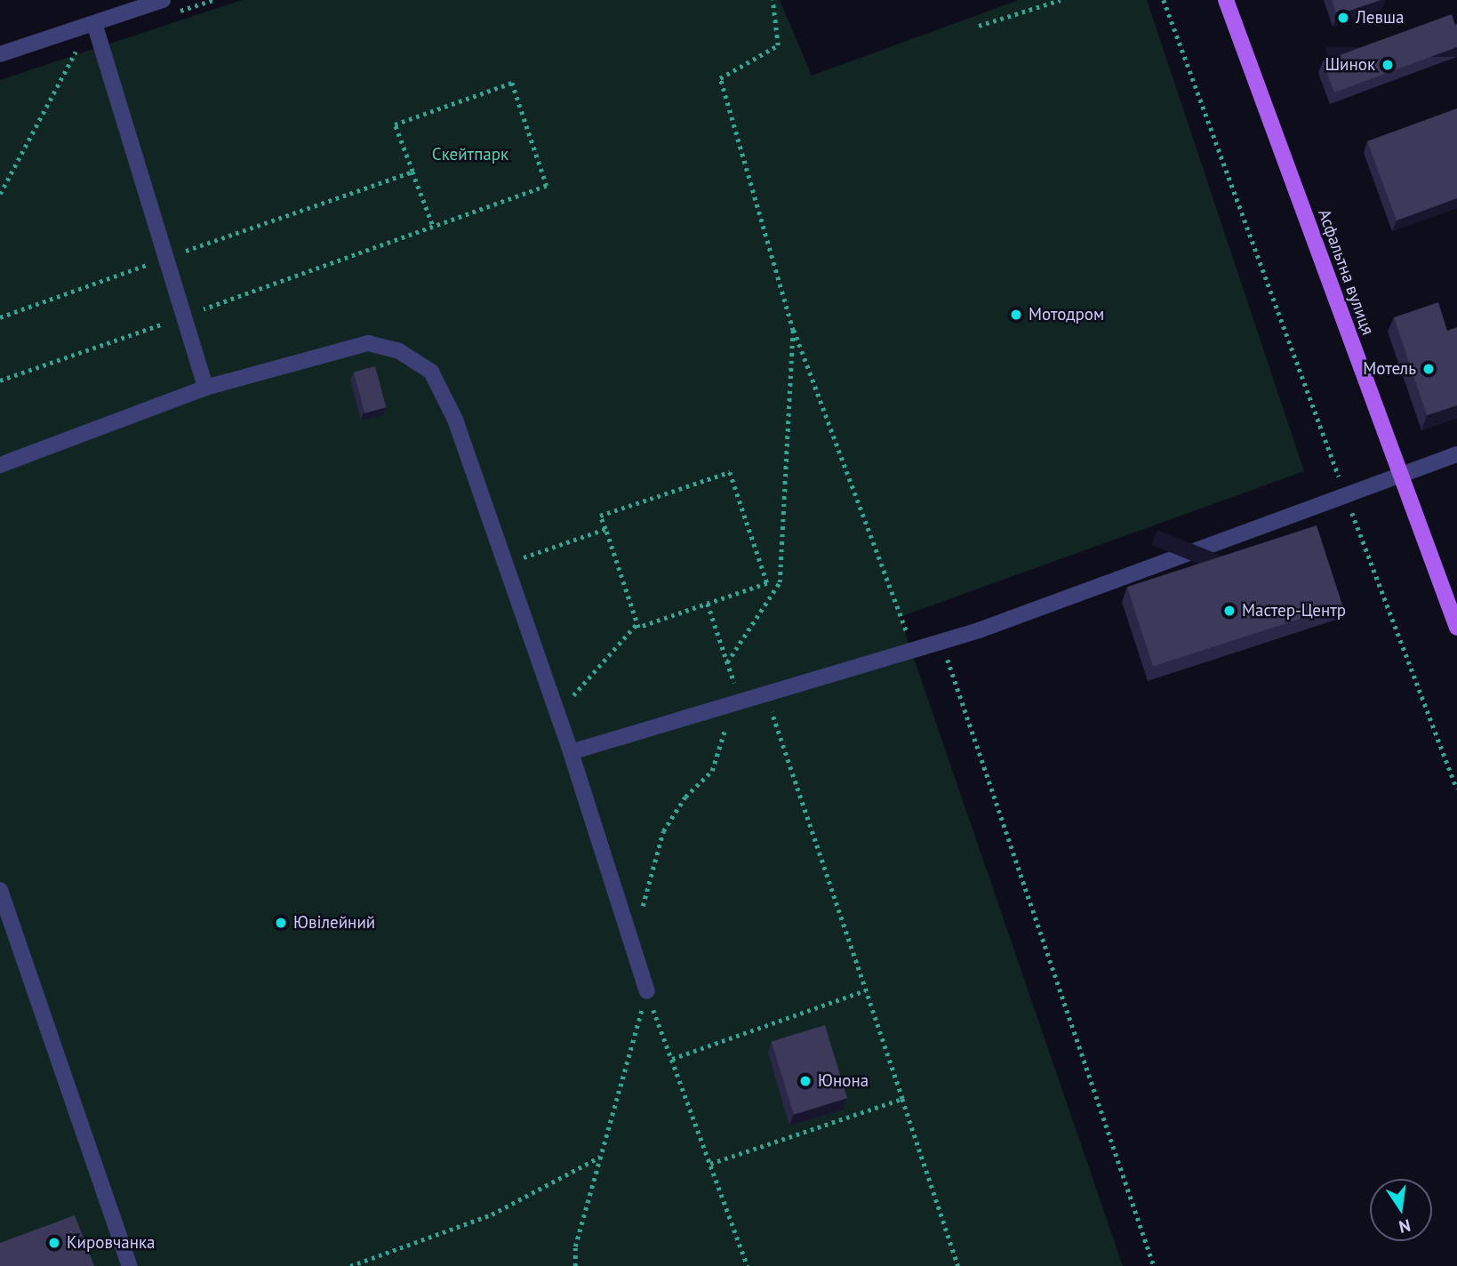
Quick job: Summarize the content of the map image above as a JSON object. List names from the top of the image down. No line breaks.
{"streets":{"main road":["Асфальтна вулиця"]},"parks":["Скейтпарк"],"places":["Левша","Шинок","Мотодром","Мотель","Мастер-Центр","Ювілейний","Юнона","Кировчанка"],"north":"bottom"}
